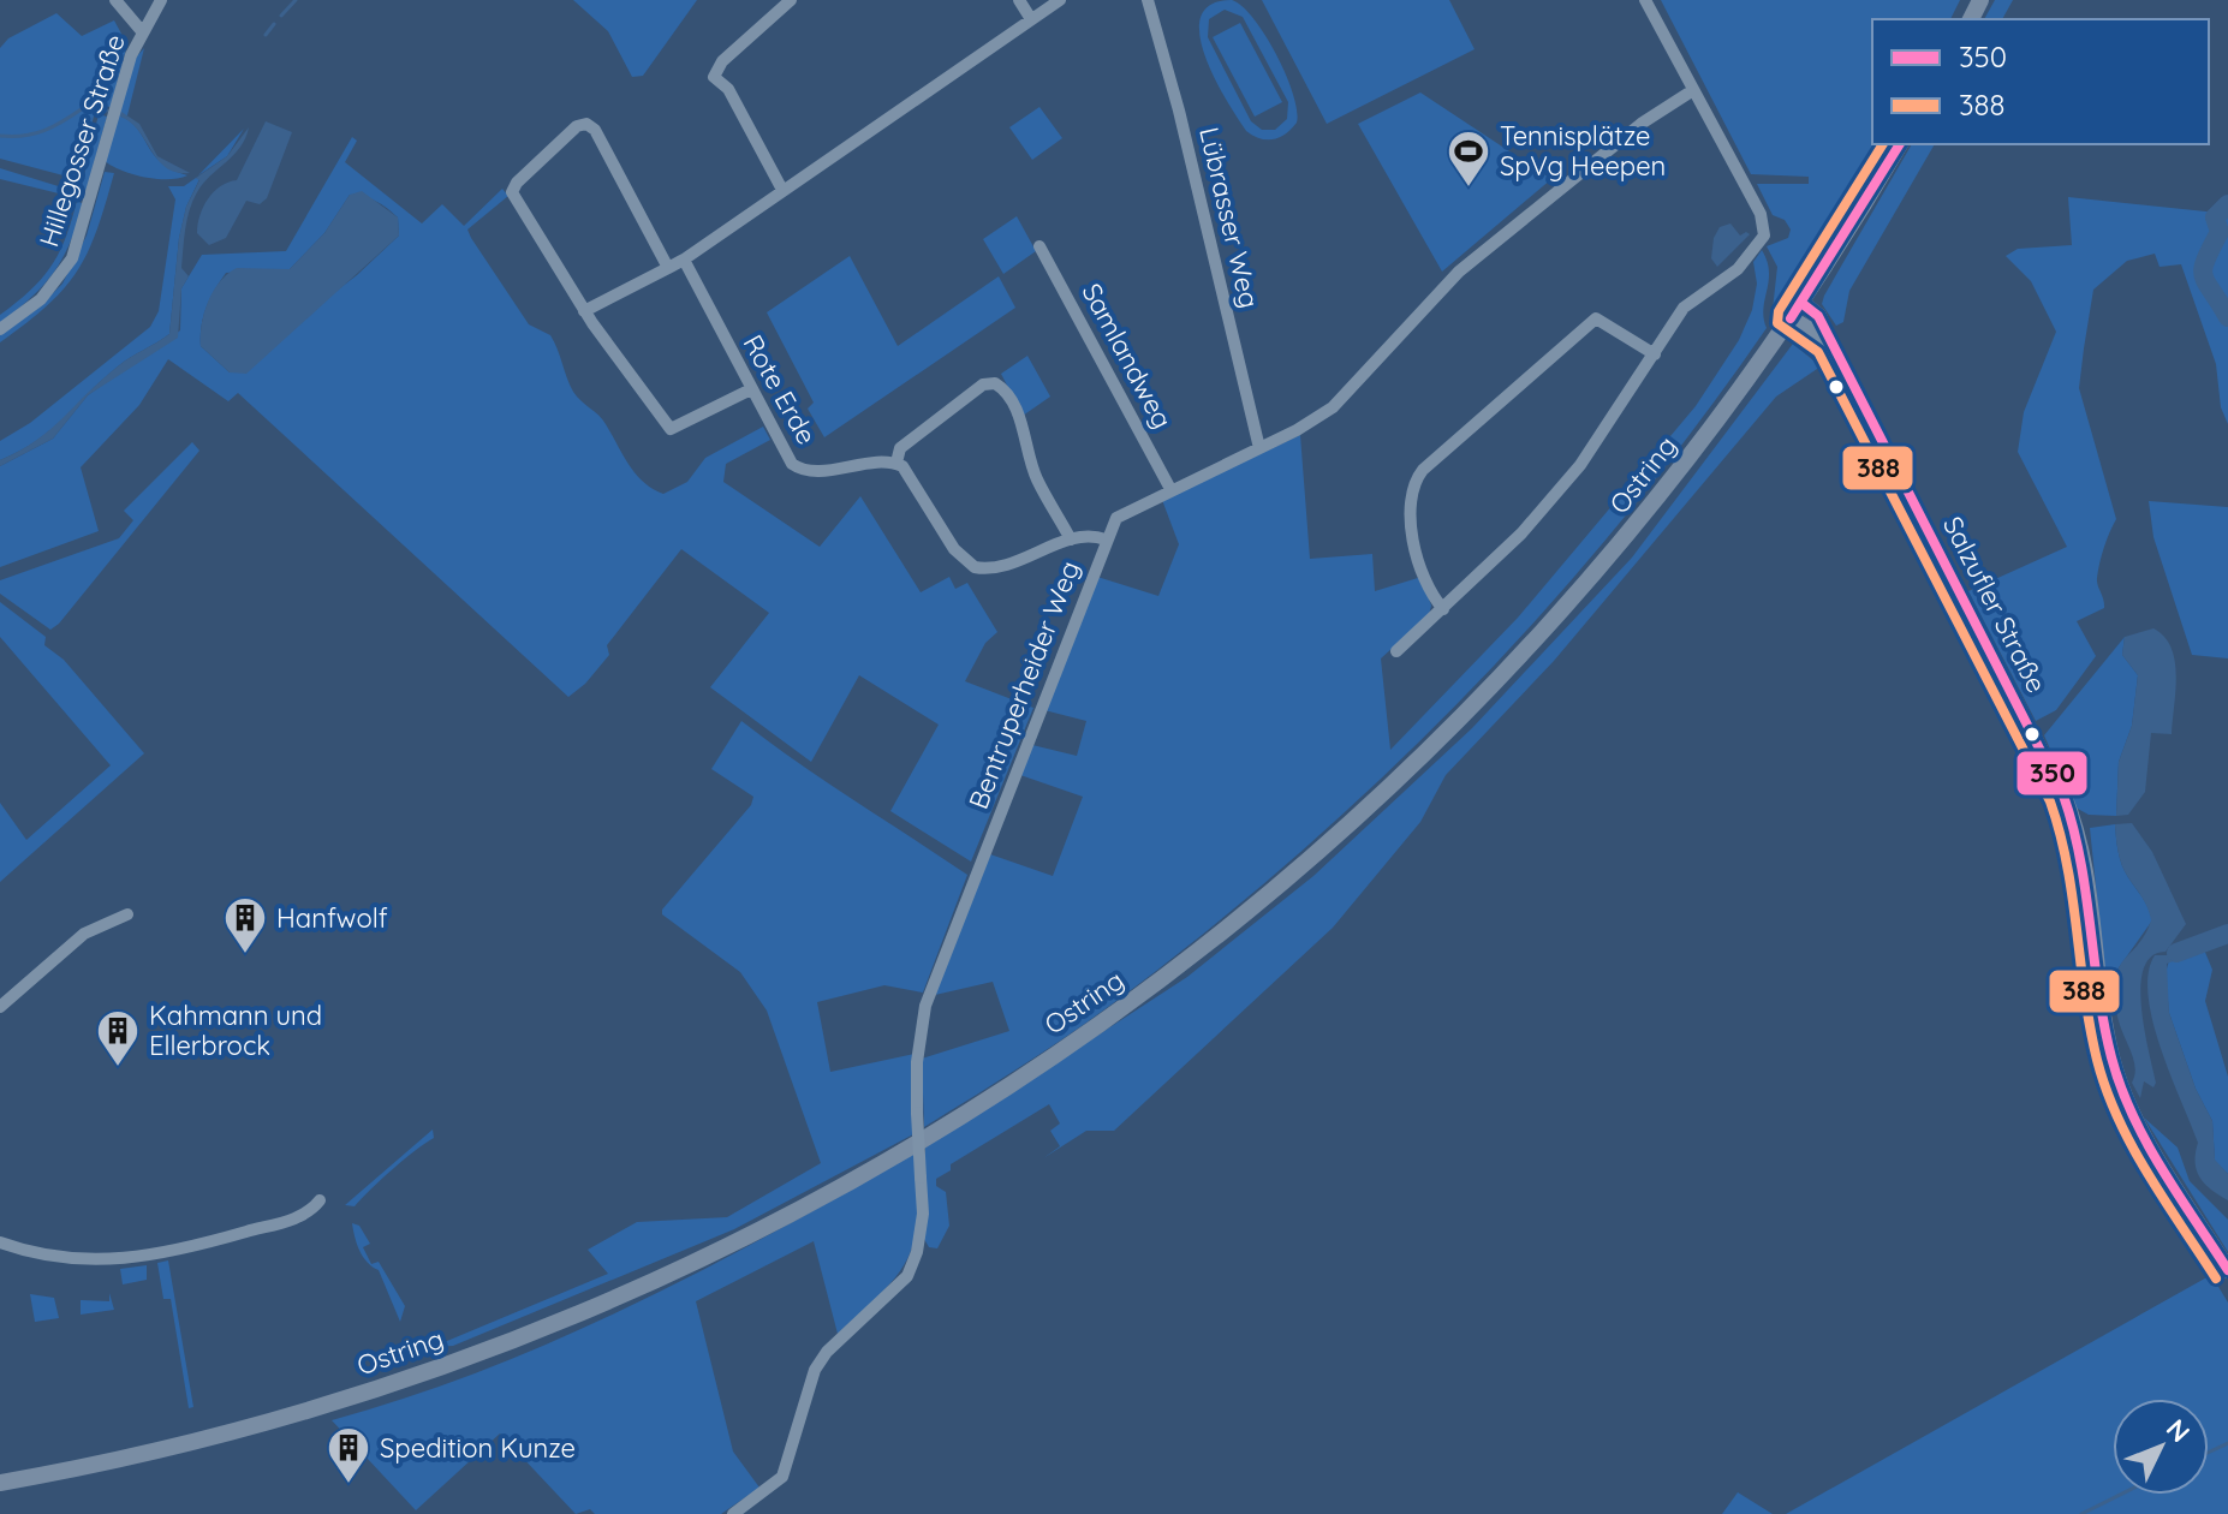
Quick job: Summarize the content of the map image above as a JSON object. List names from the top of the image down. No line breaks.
{"streets":{"main road":["Ostring","Salzufler Straße"],"street":["Hillegosser Straße","Lübrasser Weg","Samlandweg","Rote Erde","Bentruperheider Weg"]},"crossings":[["Lübrasser Weg","Bentruperheider Weg"],["Samlandweg","Bentruperheider Weg"],["Ostring","Salzufler Straße"]],"places":{"sports":["Tennisplätze SpVg Heepen"],"building":["Hanfwolf","Kahmann und Ellerbrock","Spedition Kunze"]},"lines":["transit line 350","transit line 388"],"legend":["350","388"],"north":"top right"}
